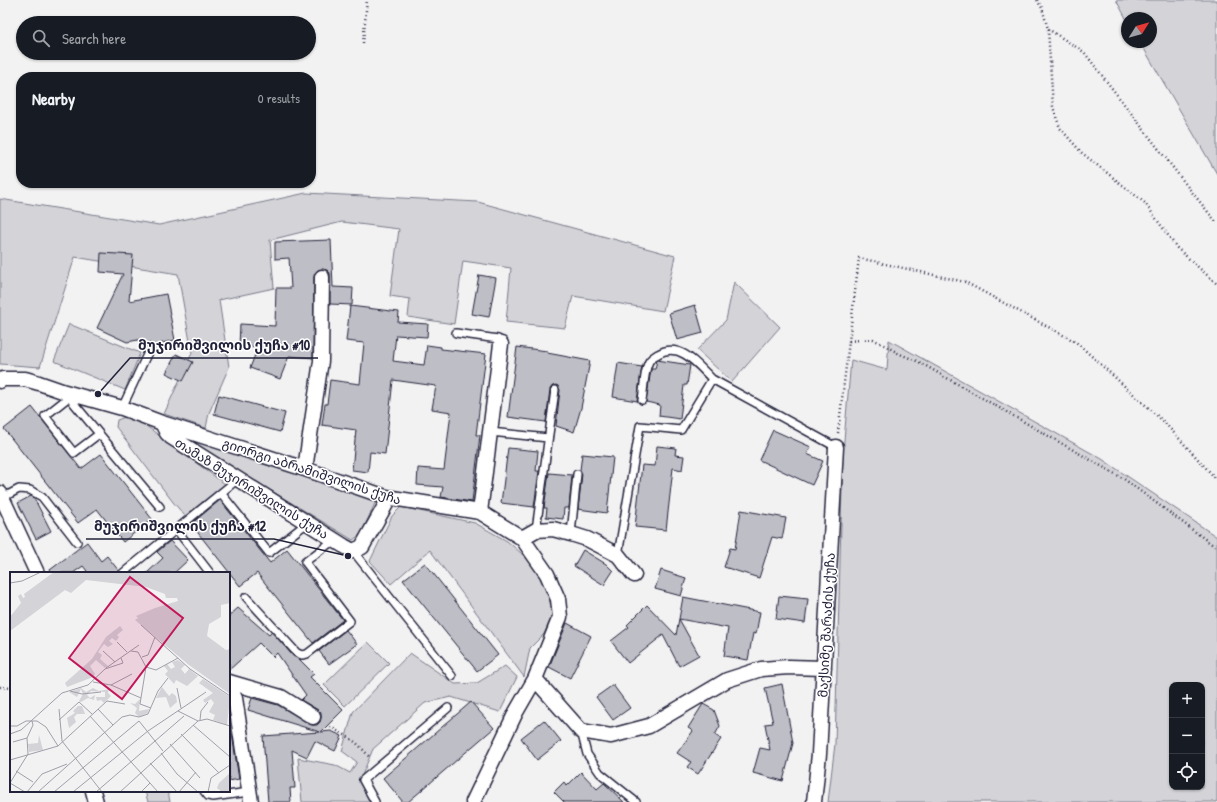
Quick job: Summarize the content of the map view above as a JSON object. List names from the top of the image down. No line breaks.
{"streets":{"street":["გიორგი აბრამიშვილის ქუჩა","თამაზ მუჯირიშვილის ქუჩა","მაქსიმე შარაძის ქუჩა"]},"crossings":[["გიორგი აბრამიშვილის ქუჩა","თამაზ მუჯირიშვილის ქუჩა"]],"places":["მუჯირიშვილის ქუჩა #10","მუჯირიშვილის ქუჩა #12"],"north":"top right","page":{"search":"Search here","heading":["Nearby","0 results"],"map_buttons":["+","−"]}}
